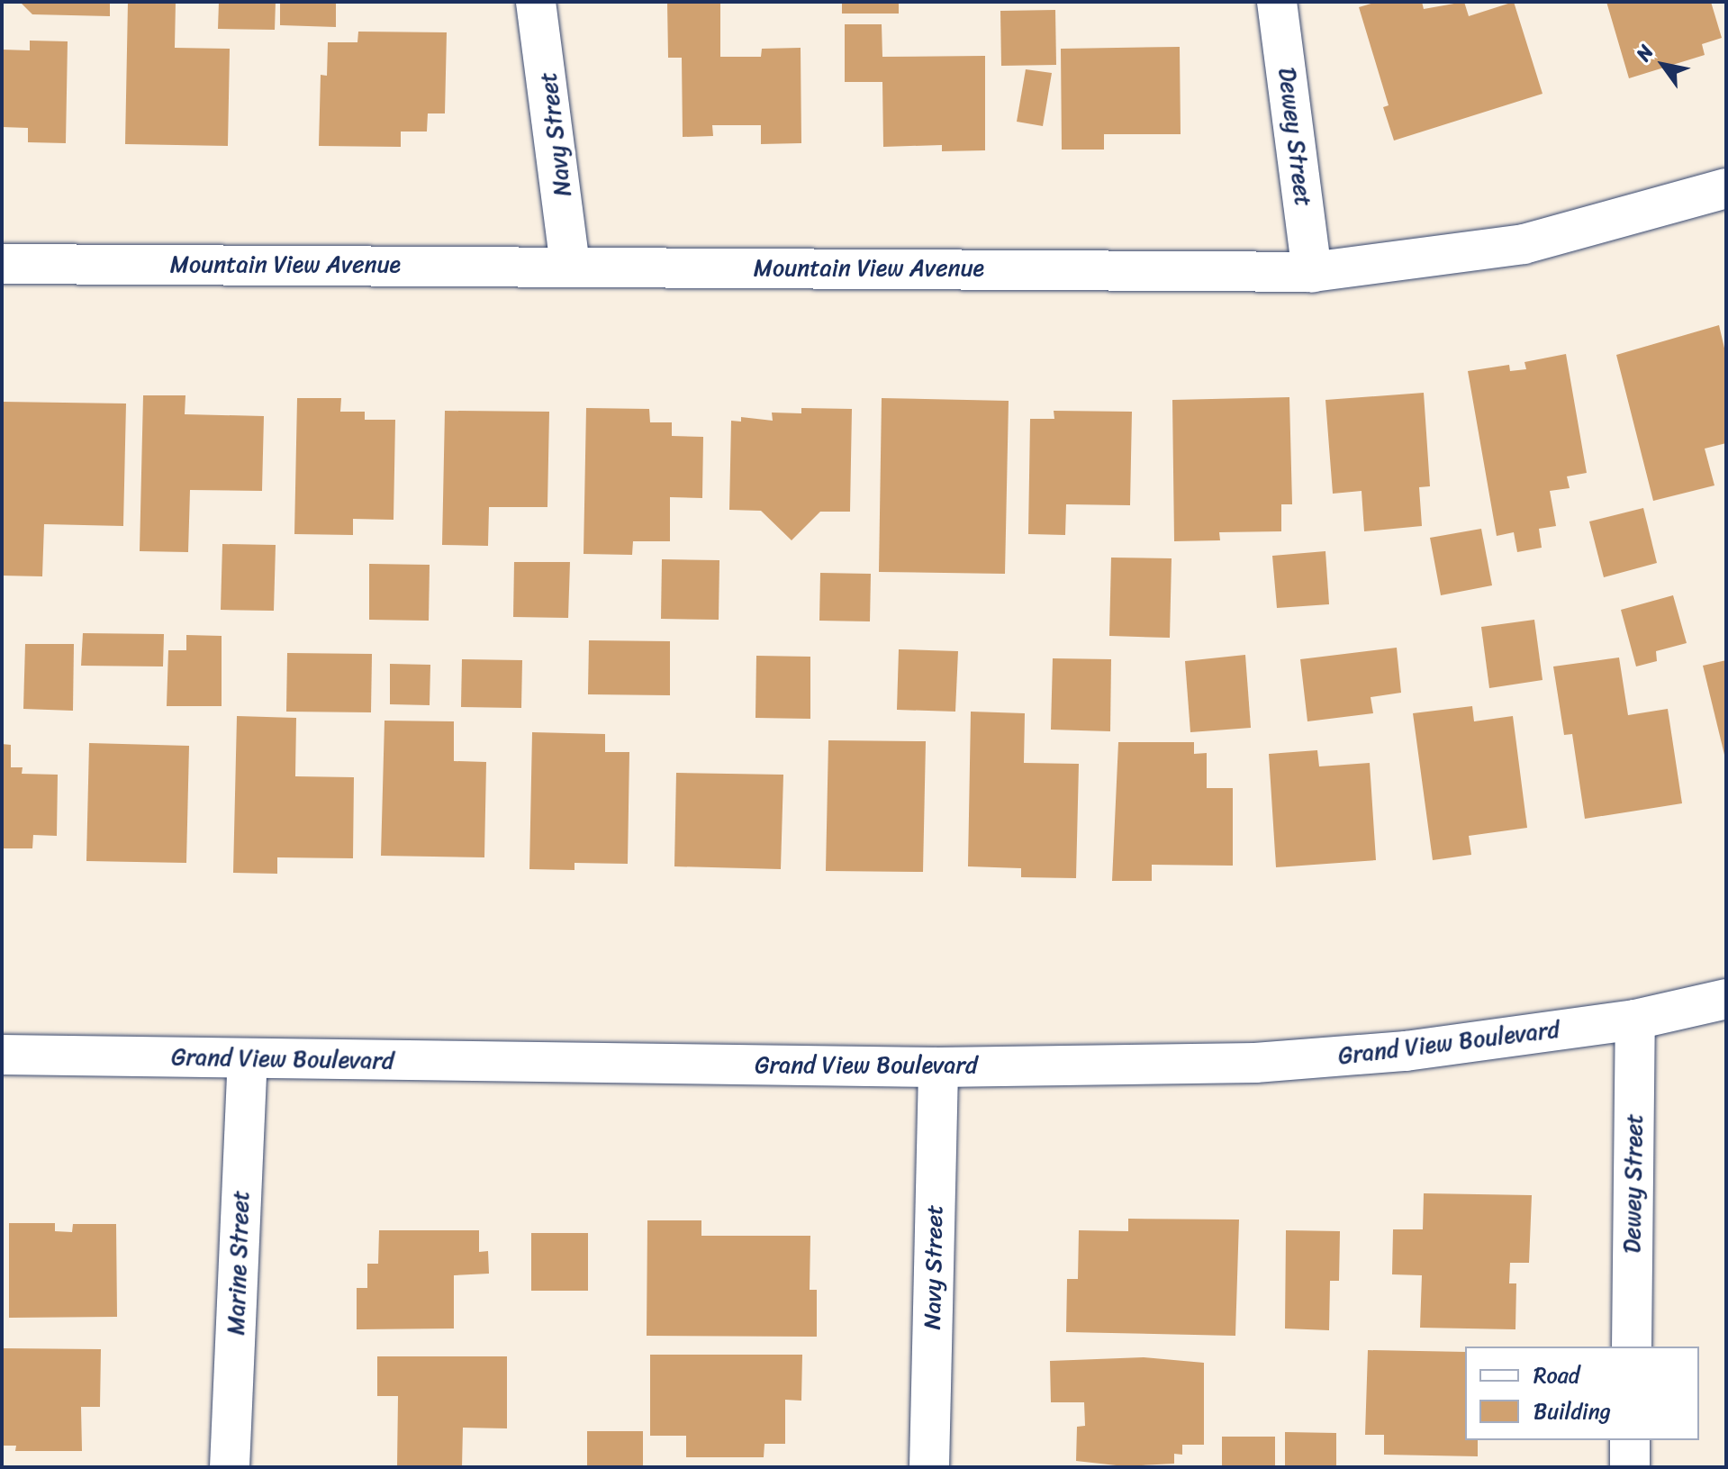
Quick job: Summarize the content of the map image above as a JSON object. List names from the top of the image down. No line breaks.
{"streets":{"street":["Navy Street","Dewey Street","Mountain View Avenue","Grand View Boulevard","Marine Street"]},"crossings":[["Navy Street","Mountain View Avenue"],["Navy Street","Grand View Boulevard"],["Dewey Street","Mountain View Avenue"],["Dewey Street","Grand View Boulevard"],["Grand View Boulevard","Marine Street"]],"legend":["Road","Building"],"north":"top left"}
